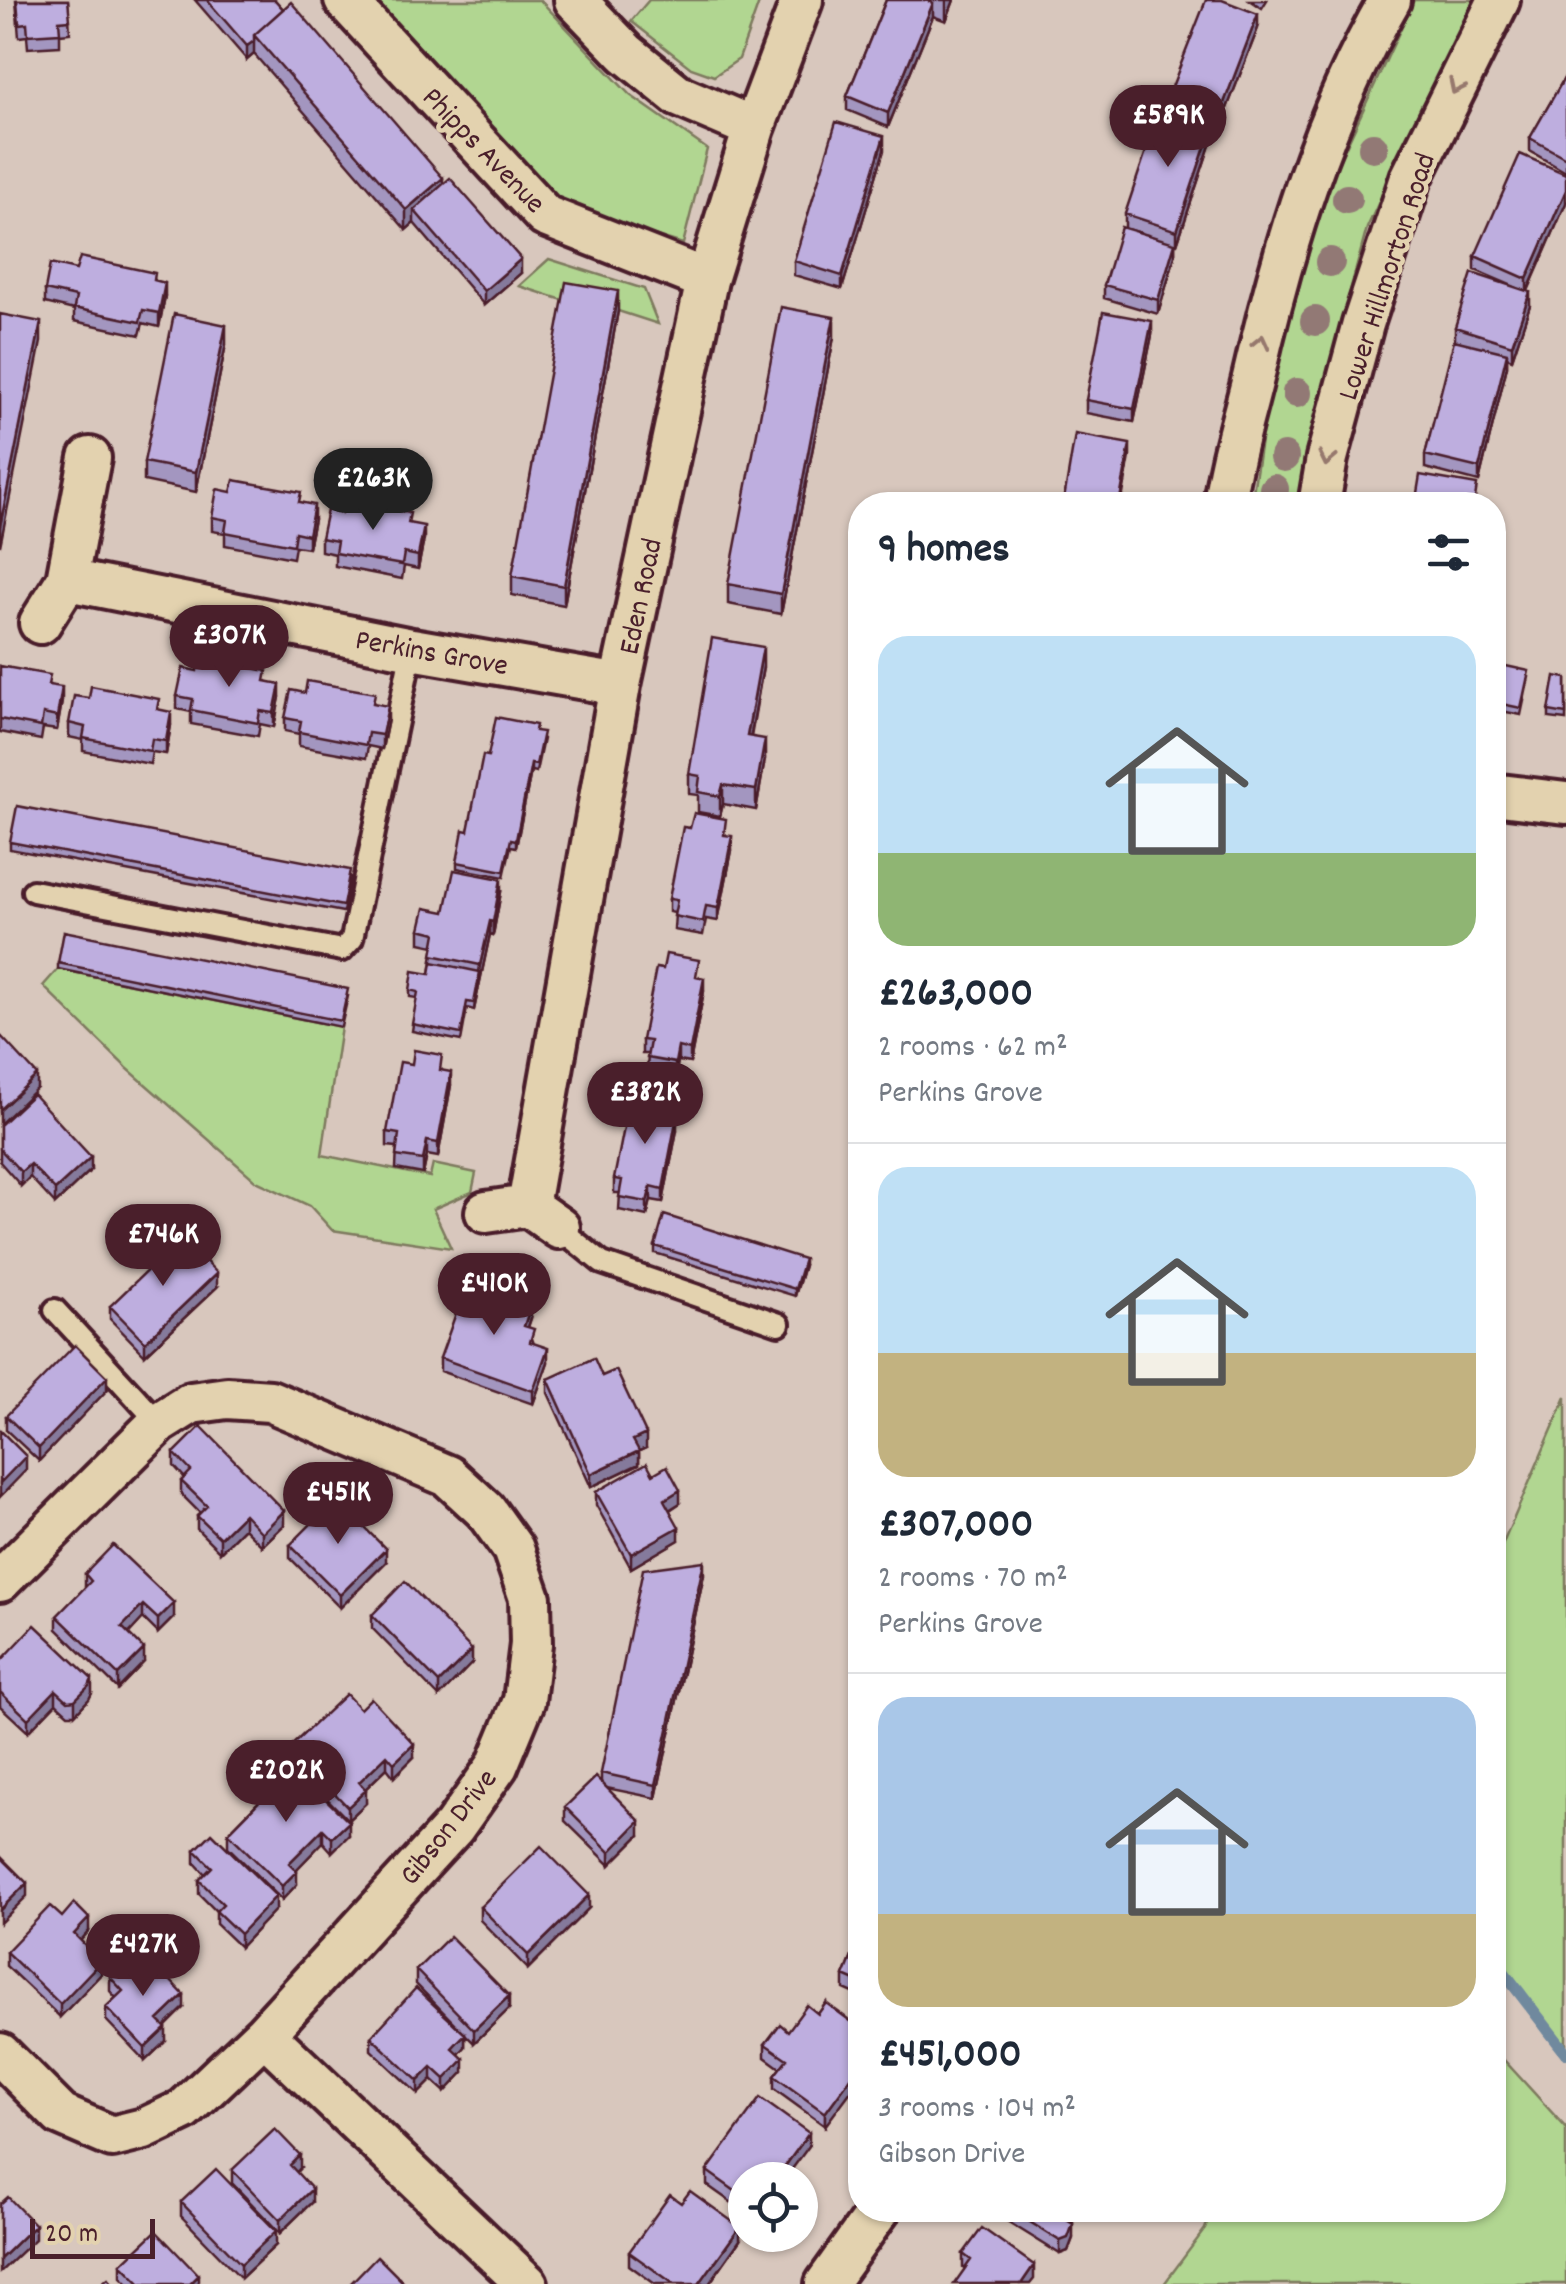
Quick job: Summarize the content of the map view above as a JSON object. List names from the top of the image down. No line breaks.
{"streets":{"street":["Phipps Avenue","Lower Hillmorton Road","Eden Road","Perkins Grove","Gibson Drive"]},"crossings":[["Phipps Avenue","Eden Road"],["Eden Road","Perkins Grove"]],"scale_bar":"20 m","page":{"price":["£589K","£263K","£307K","£382K","£746K","£410K","£451K","£202K","£427K"],"heading":"9 homes","list":[{"name":"£263,000","note":"2 rooms · 62 m² · Perkins Grove"},{"name":"£307,000","note":"2 rooms · 70 m² · Perkins Grove"},{"name":"£451,000","note":"3 rooms · 104 m² · Gibson Drive"}],"scale":"20 m"}}
